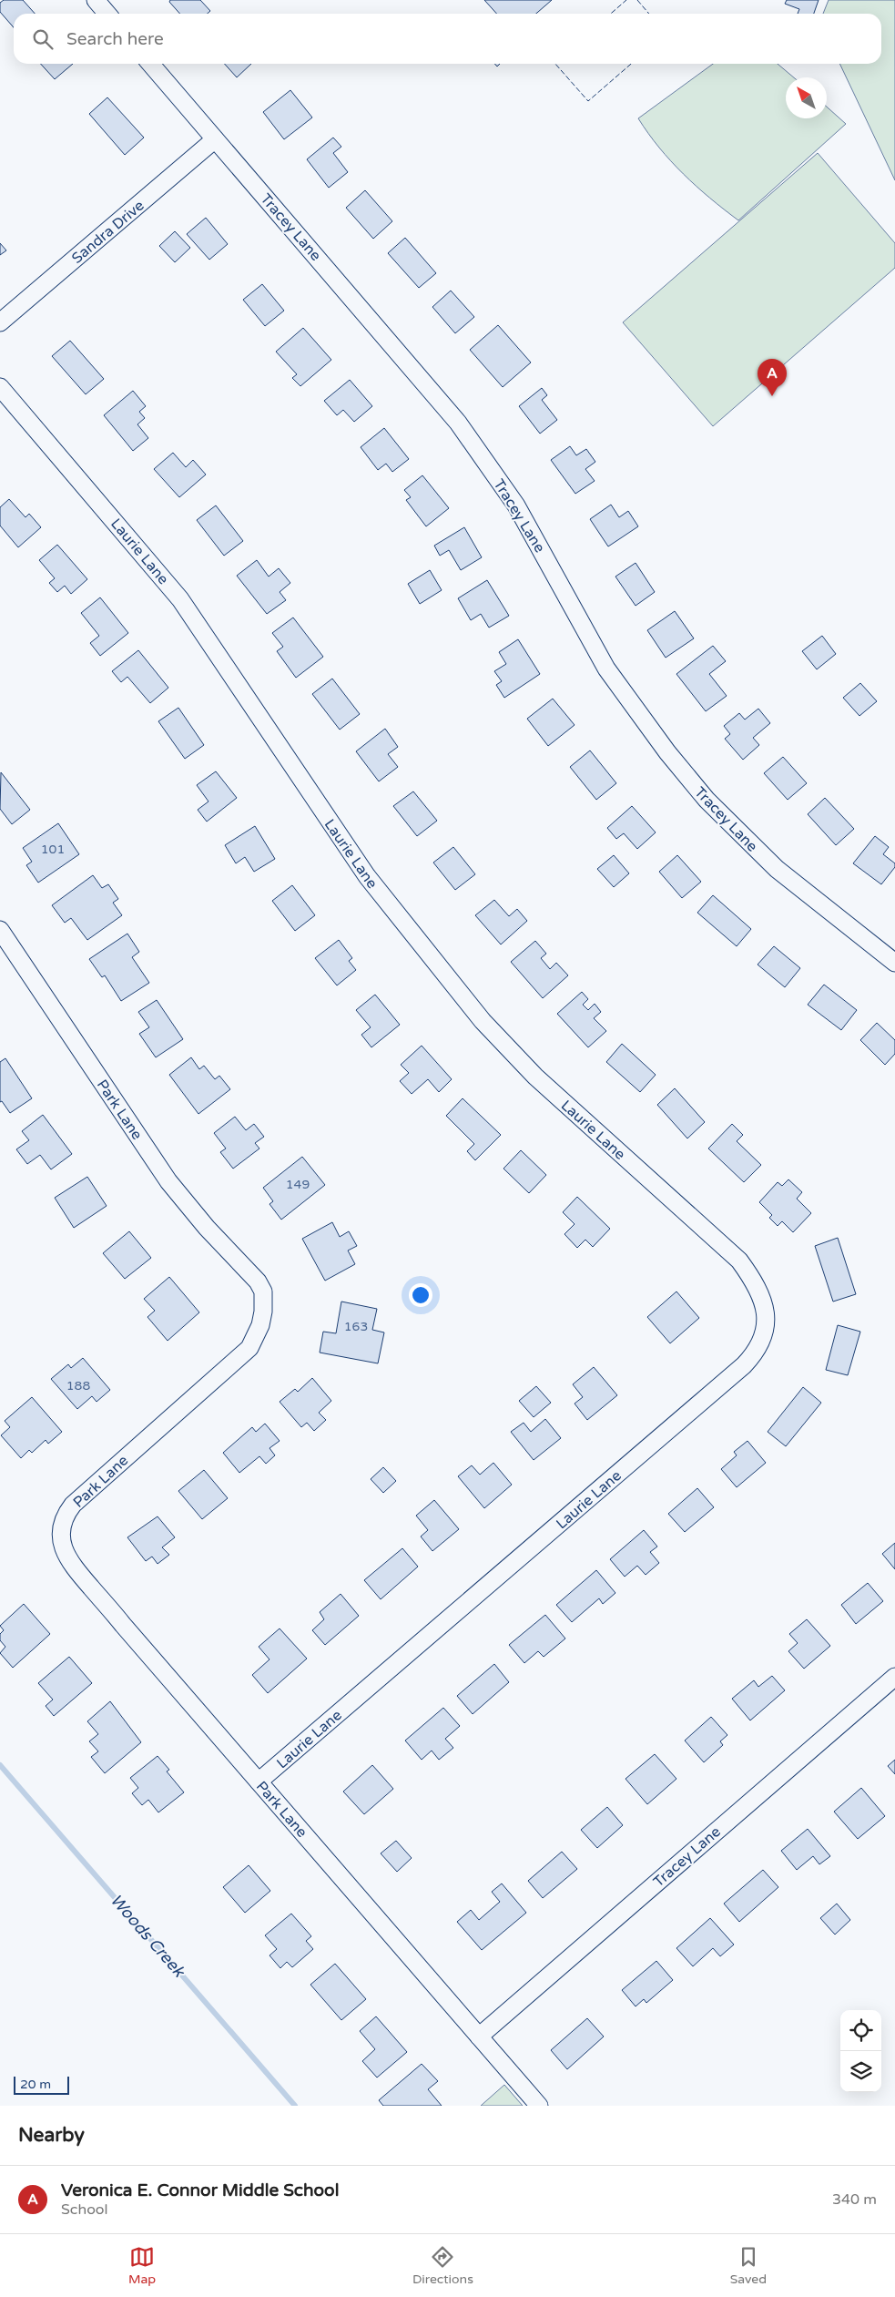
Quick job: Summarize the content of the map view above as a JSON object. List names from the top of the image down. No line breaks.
{"streets":{"street":["Tracey Lane","Sandra Drive","Laurie Lane","Park Lane"]},"crossings":[["Tracey Lane","Sandra Drive"],["Tracey Lane","Park Lane"],["Laurie Lane","Park Lane"]],"water":["Woods Creek"],"house_numbers":["101","149","163","188"],"scale_bar":"20 m","north":"top left","page":{"search":"Search here","pins":"A","scale":"20 m","heading":"Nearby","list":[{"mark":"A","name":"Veronica E. Connor Middle School","note":"School","value":"340 m"}],"nav":["Map","Directions","Saved"]}}
